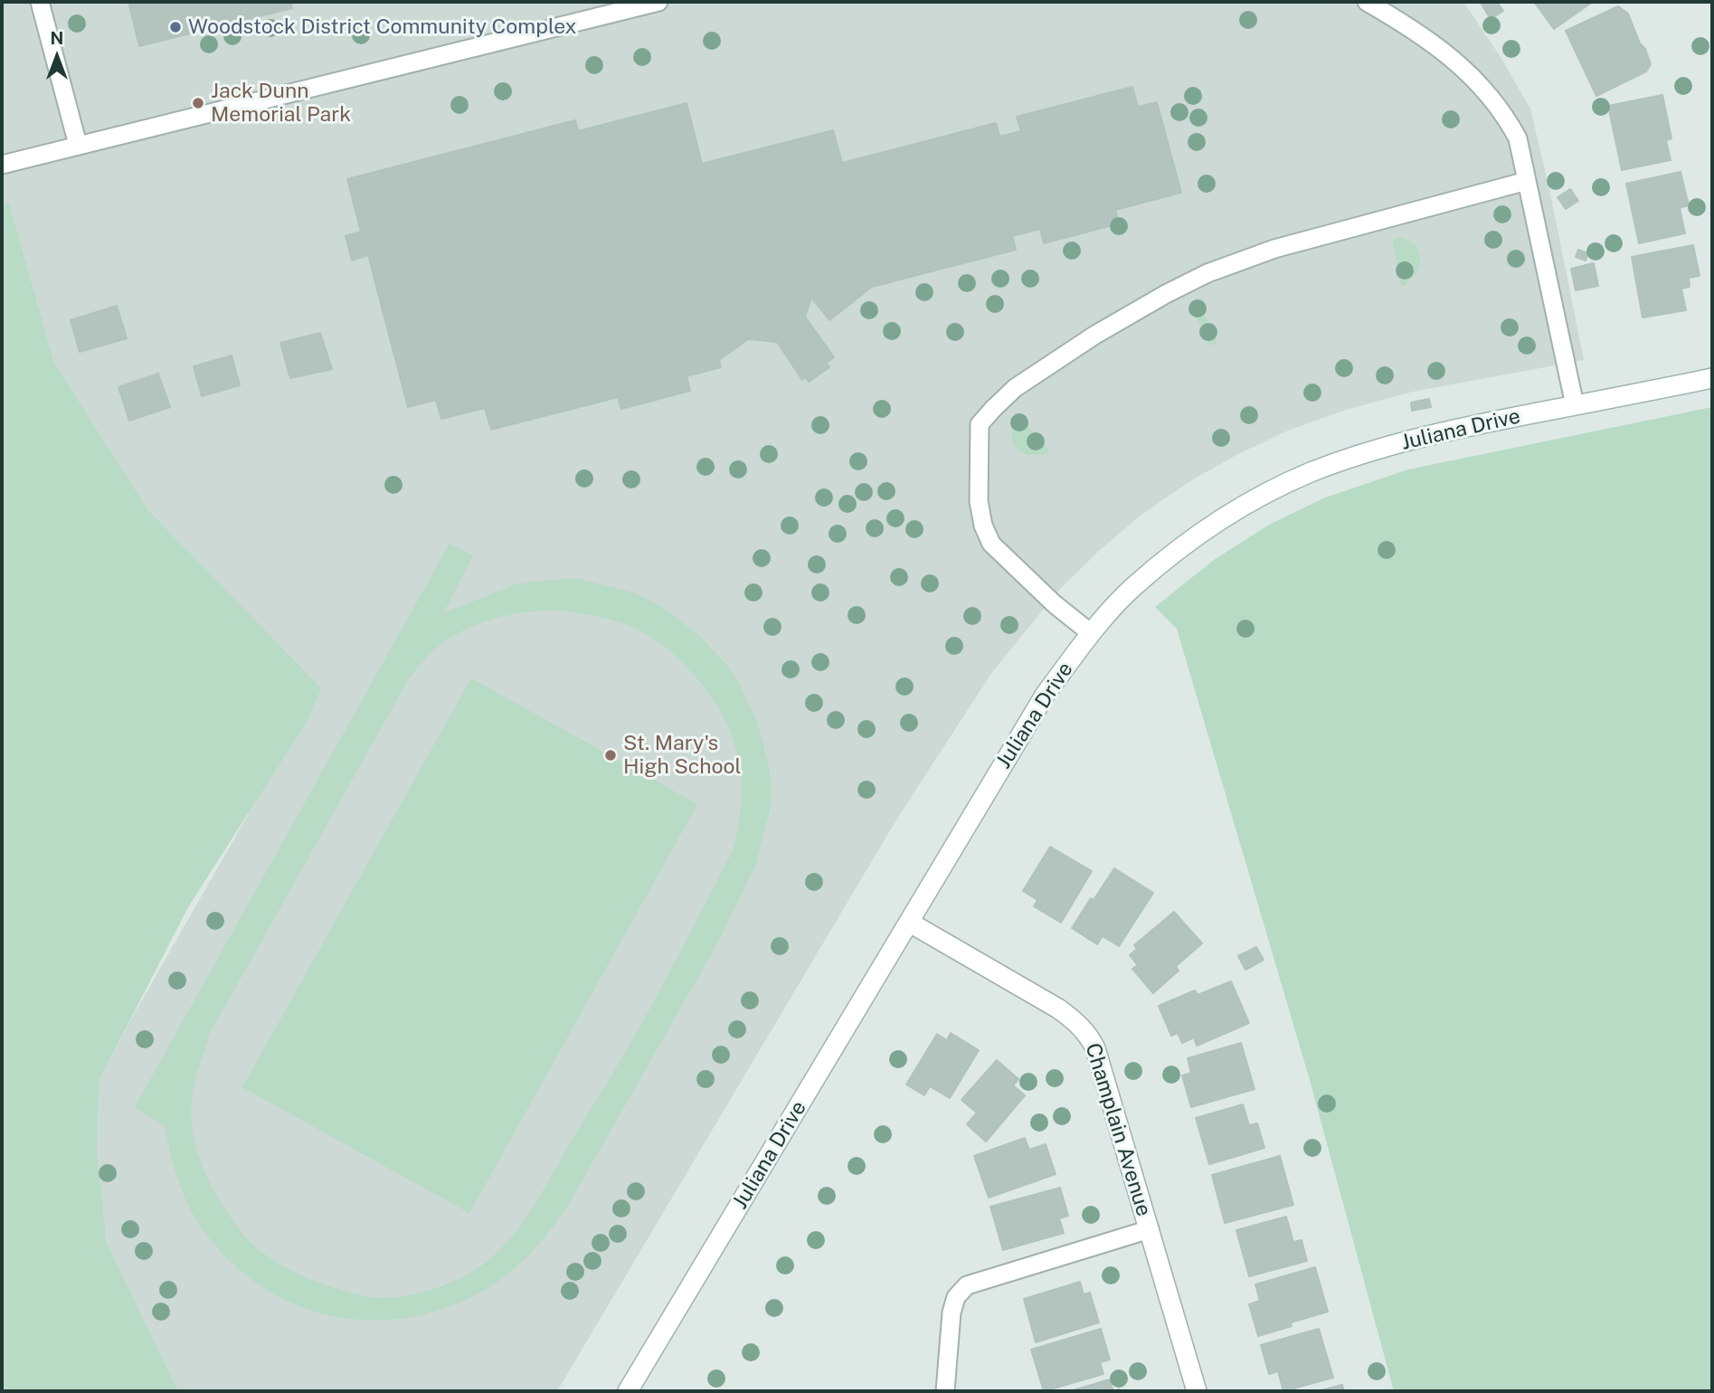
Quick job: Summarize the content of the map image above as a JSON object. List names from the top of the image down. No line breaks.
{"streets":{"street":["Juliana Drive","Champlain Avenue"]},"crossings":[["Juliana Drive","Champlain Avenue"]],"places":["Woodstock District Community Complex","Jack Dunn Memorial Park","St. Mary's High School"],"north":"top"}
